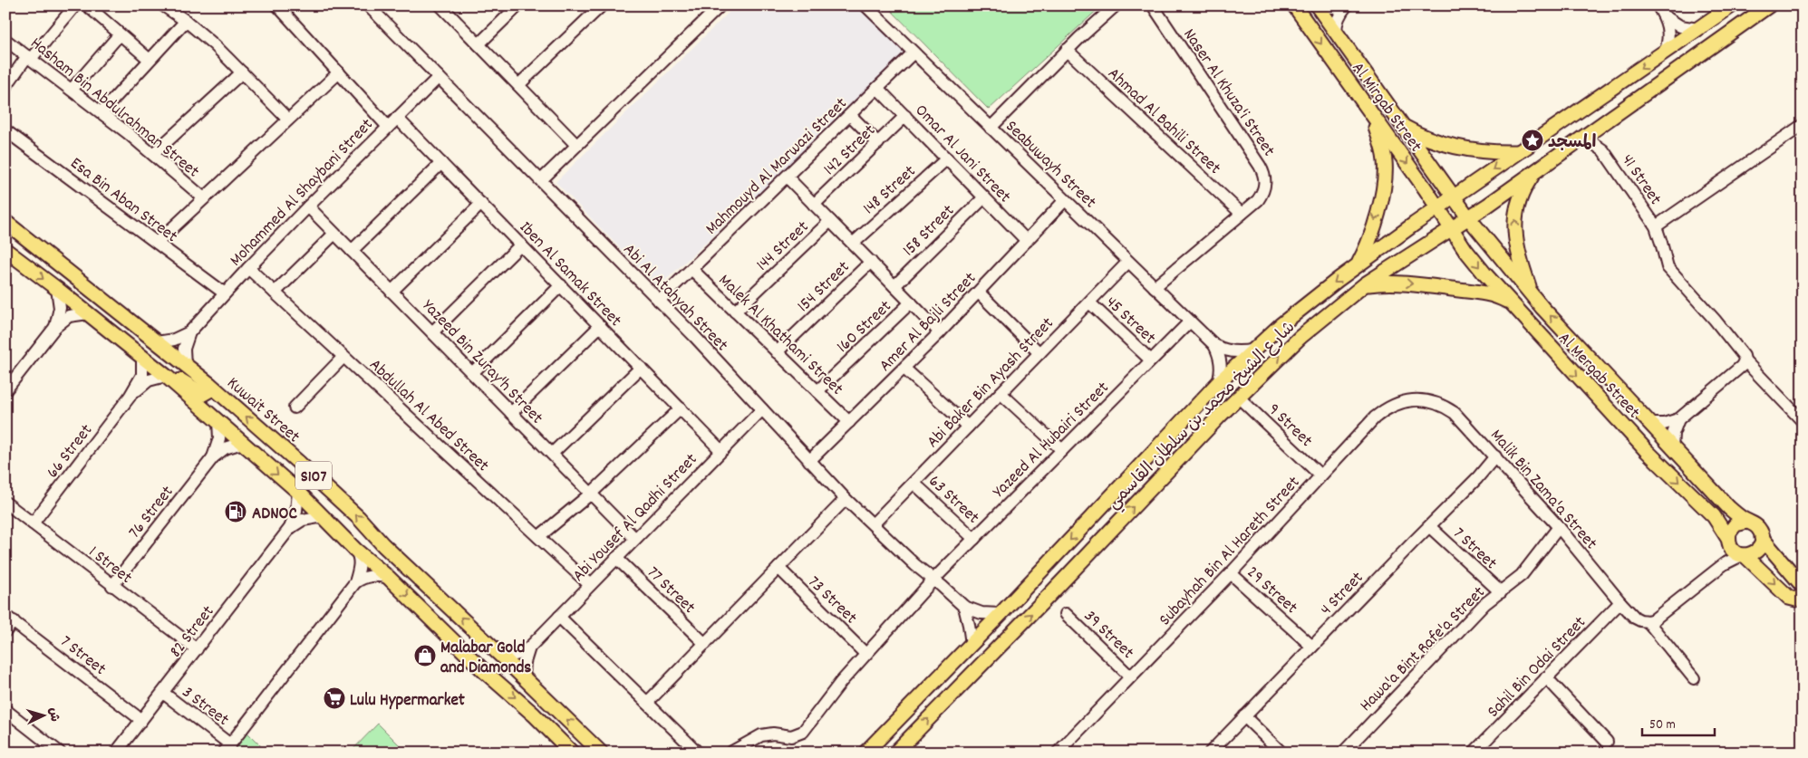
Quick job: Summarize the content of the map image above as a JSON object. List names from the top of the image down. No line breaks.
{"streets":{"main road":["Al Mirgab Street","Al Mergab Street","Kuwait Street","شارع الشيخ محمد بن سلطان القاسمي","S107"],"street":["Naser Al Khuza'i Street","Hasham Bin Abdulrahman Street","Ahmad Al Bahili Street","142 Street","Omar Al Jani Street","Seabuwayh Street","Mahmouyd Al Marwazi Street","41 Street","148 Street","Mohammed Al Shaybani Street","Esa Bin Aban Street","158 Street","144 Street","Iben Al Samak Street","154 Street","Abi Al Atahyah Street","45 Street","Amer Al Bajli Street","160 Street","Malek Al Khathami Street","Yazeed Bin Zuray'h Street","Abi Baker Bin Ayash Street","Abdullah Al Abed Street","9 Street","Yazeed Al Hubairi Street","66 Street","Malik Bin Zama'a Street","63 Street","76 Street","Abi Yousef Al Qadhi Street","7 Street","Subayhah Bin Al Hareth Street","1 Street","77 Street","29 Street","4 Street","73 Street","82 Street","39 Street","Hawa'a Bint Rafe'a Street","Sahil Bin Odai Street","3 Street"]},"crossings":[["Naser Al Khuza'i Street","Ahmad Al Bahili Street"],["Naser Al Khuza'i Street","Seabuwayh Street"],["Al Mirgab Street","Al Mergab Street"],["Al Mirgab Street","شارع الشيخ محمد بن سلطان القاسمي"],["142 Street","Omar Al Jani Street"],["Omar Al Jani Street","Mahmouyd Al Marwazi Street"],["Omar Al Jani Street","148 Street"],["Omar Al Jani Street","158 Street"],["Omar Al Jani Street","Amer Al Bajli Street"],["Seabuwayh Street","Mahmouyd Al Marwazi Street"],["Seabuwayh Street","Amer Al Bajli Street"],["Seabuwayh Street","Abi Baker Bin Ayash Street"],["Seabuwayh Street","شارع الشيخ محمد بن سلطان القاسمي"],["Seabuwayh Street","Yazeed Al Hubairi Street"],["Mahmouyd Al Marwazi Street","Abi Al Atahyah Street"],["Mahmouyd Al Marwazi Street","Malek Al Khathami Street"],["41 Street","شارع الشيخ محمد بن سلطان القاسمي"],["Mohammed Al Shaybani Street","Esa Bin Aban Street"],["Mohammed Al Shaybani Street","Iben Al Samak Street"],["Mohammed Al Shaybani Street","Abi Al Atahyah Street"],["Mohammed Al Shaybani Street","Yazeed Bin Zuray'h Street"],["Mohammed Al Shaybani Street","Kuwait Street"],["Mohammed Al Shaybani Street","Abdullah Al Abed Street"],["144 Street","Malek Al Khathami Street"],["Iben Al Samak Street","Abi Yousef Al Qadhi Street"],["154 Street","Malek Al Khathami Street"],["Abi Al Atahyah Street","Amer Al Bajli Street"],["Abi Al Atahyah Street","Abi Baker Bin Ayash Street"],["Abi Al Atahyah Street","شارع الشيخ محمد بن سلطان القاسمي"],["Abi Al Atahyah Street","Yazeed Al Hubairi Street"],["Abi Al Atahyah Street","Abi Yousef Al Qadhi Street"],["45 Street","Abi Baker Bin Ayash Street"],["45 Street","Yazeed Al Hubairi Street"],["Amer Al Bajli Street","Malek Al Khathami Street"],["160 Street","Malek Al Khathami Street"],["Yazeed Bin Zuray'h Street","Abi Yousef Al Qadhi Street"],["Al Mergab Street","شارع الشيخ محمد بن سلطان القاسمي"],["Abi Baker Bin Ayash Street","63 Street"],["Kuwait Street","Abi Yousef Al Qadhi Street"],["Abdullah Al Abed Street","Abi Yousef Al Qadhi Street"],["شارع الشيخ محمد بن سلطان القاسمي","9 Street"],["9 Street","Subayhah Bin Al Hareth Street"],["Yazeed Al Hubairi Street","63 Street"],["Yazeed Al Hubairi Street","73 Street"],["66 Street","S107"],["66 Street","1 Street"],["S107","76 Street"],["S107","82 Street"],["Malik Bin Zama'a Street","Subayhah Bin Al Hareth Street"],["Malik Bin Zama'a Street","4 Street"],["Malik Bin Zama'a Street","Hawa'a Bint Rafe'a Street"],["Malik Bin Zama'a Street","Sahil Bin Odai Street"],["76 Street","1 Street"],["Abi Yousef Al Qadhi Street","77 Street"],["7 Street","4 Street"],["7 Street","82 Street"],["7 Street","Hawa'a Bint Rafe'a Street"],["Subayhah Bin Al Hareth Street","29 Street"],["Subayhah Bin Al Hareth Street","39 Street"],["1 Street","82 Street"],["29 Street","4 Street"],["82 Street","3 Street"]],"one_way":["Al Mirgab Street"],"places":{"place":["المسجد"],"fuel station":["ADNOC"],"shop":["Malabar Gold and Diamonds"],"supermarket":["Lulu Hypermarket"]},"scale_bar":"50 m","north":"right"}
